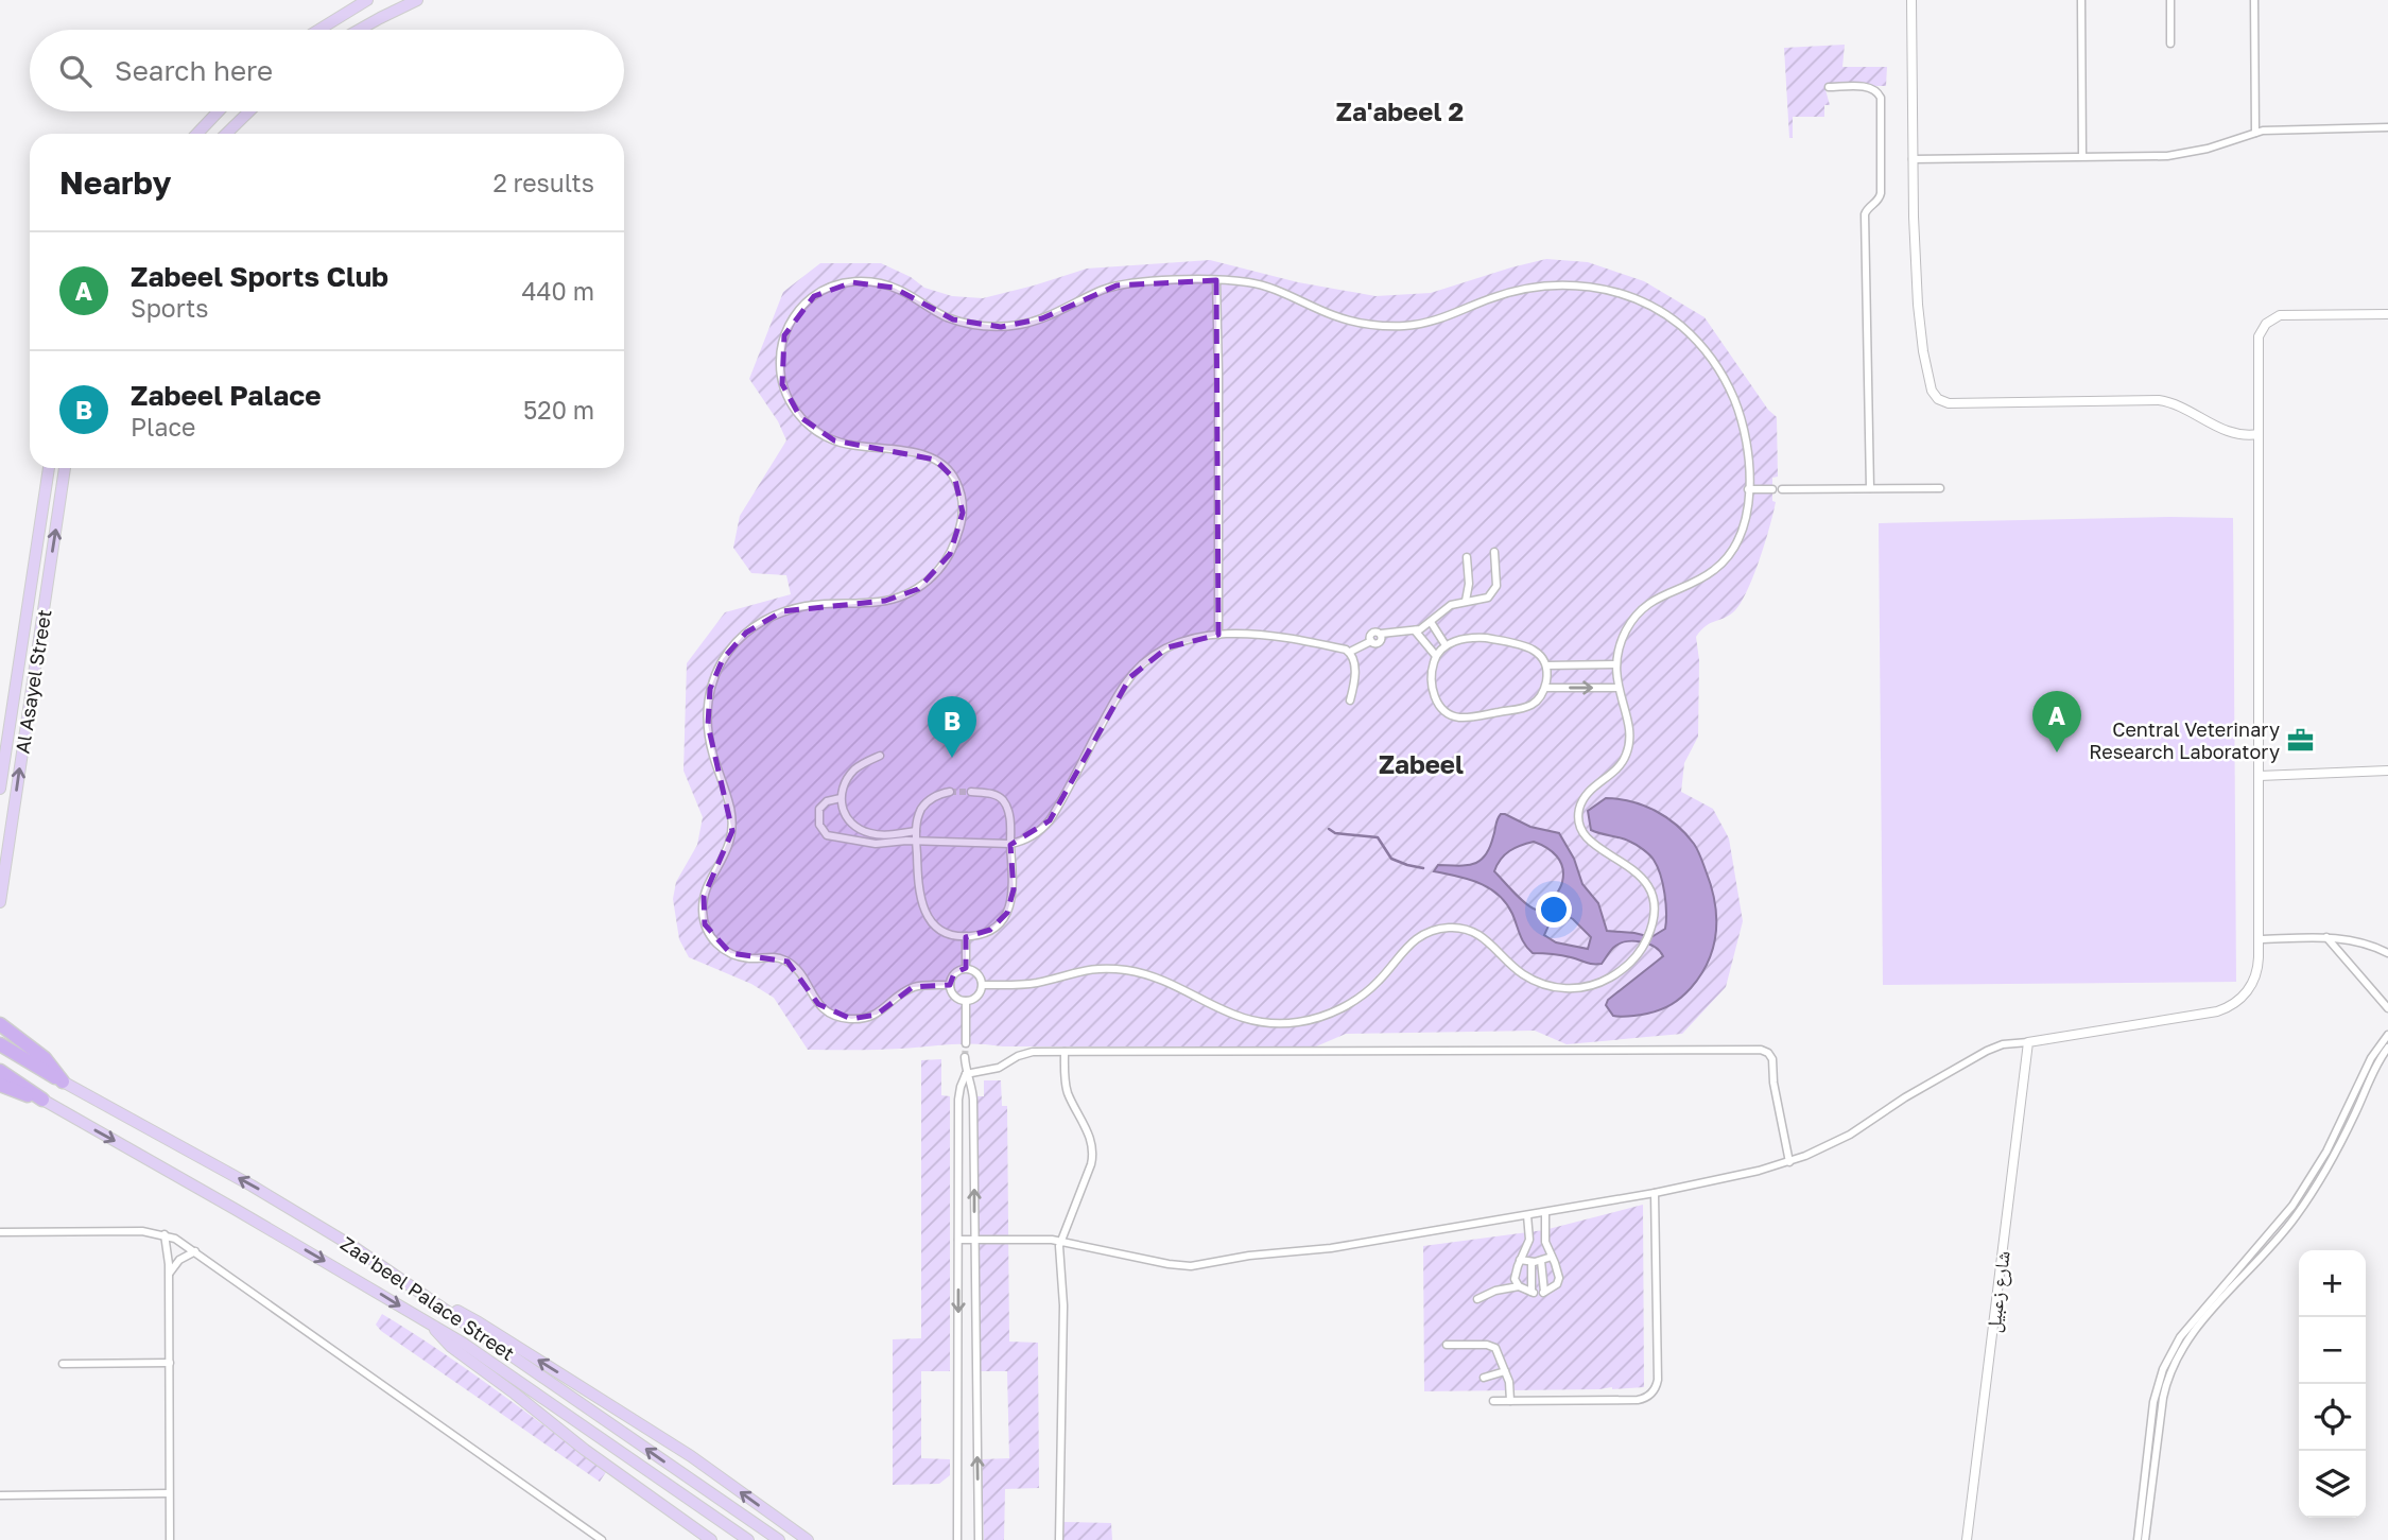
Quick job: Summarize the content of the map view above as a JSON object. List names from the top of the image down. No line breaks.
{"streets":{"main road":["Al Asayel Street","Zaa'beel Palace Street"],"street":["شارع زعبيل"]},"districts":["Za'abeel 2","Zabeel"],"places":{"office":["Central Veterinary Research Laboratory"]},"page":{"search":"Search here","heading":["Nearby","2 results"],"list":[{"mark":"A","name":"Zabeel Sports Club","note":"Sports","value":"440 m"},{"mark":"B","name":"Zabeel Palace","note":"Place","value":"520 m"}],"pins":["A","B"],"map_buttons":["+","−"]}}
